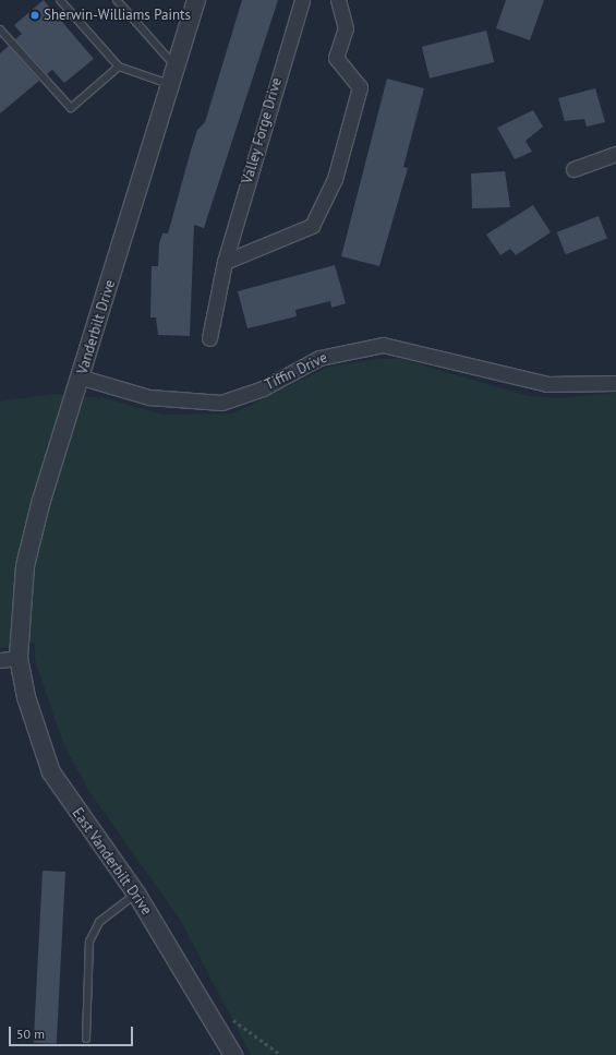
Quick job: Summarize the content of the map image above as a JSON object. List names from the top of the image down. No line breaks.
{"streets":{"street":["Valley Forge Drive","Vanderbilt Drive","Tiffin Drive","East Vanderbilt Drive"]},"crossings":[["Vanderbilt Drive","Tiffin Drive"],["Vanderbilt Drive","East Vanderbilt Drive"]],"places":["Sherwin-Williams Paints"],"scale_bar":"50 m"}
